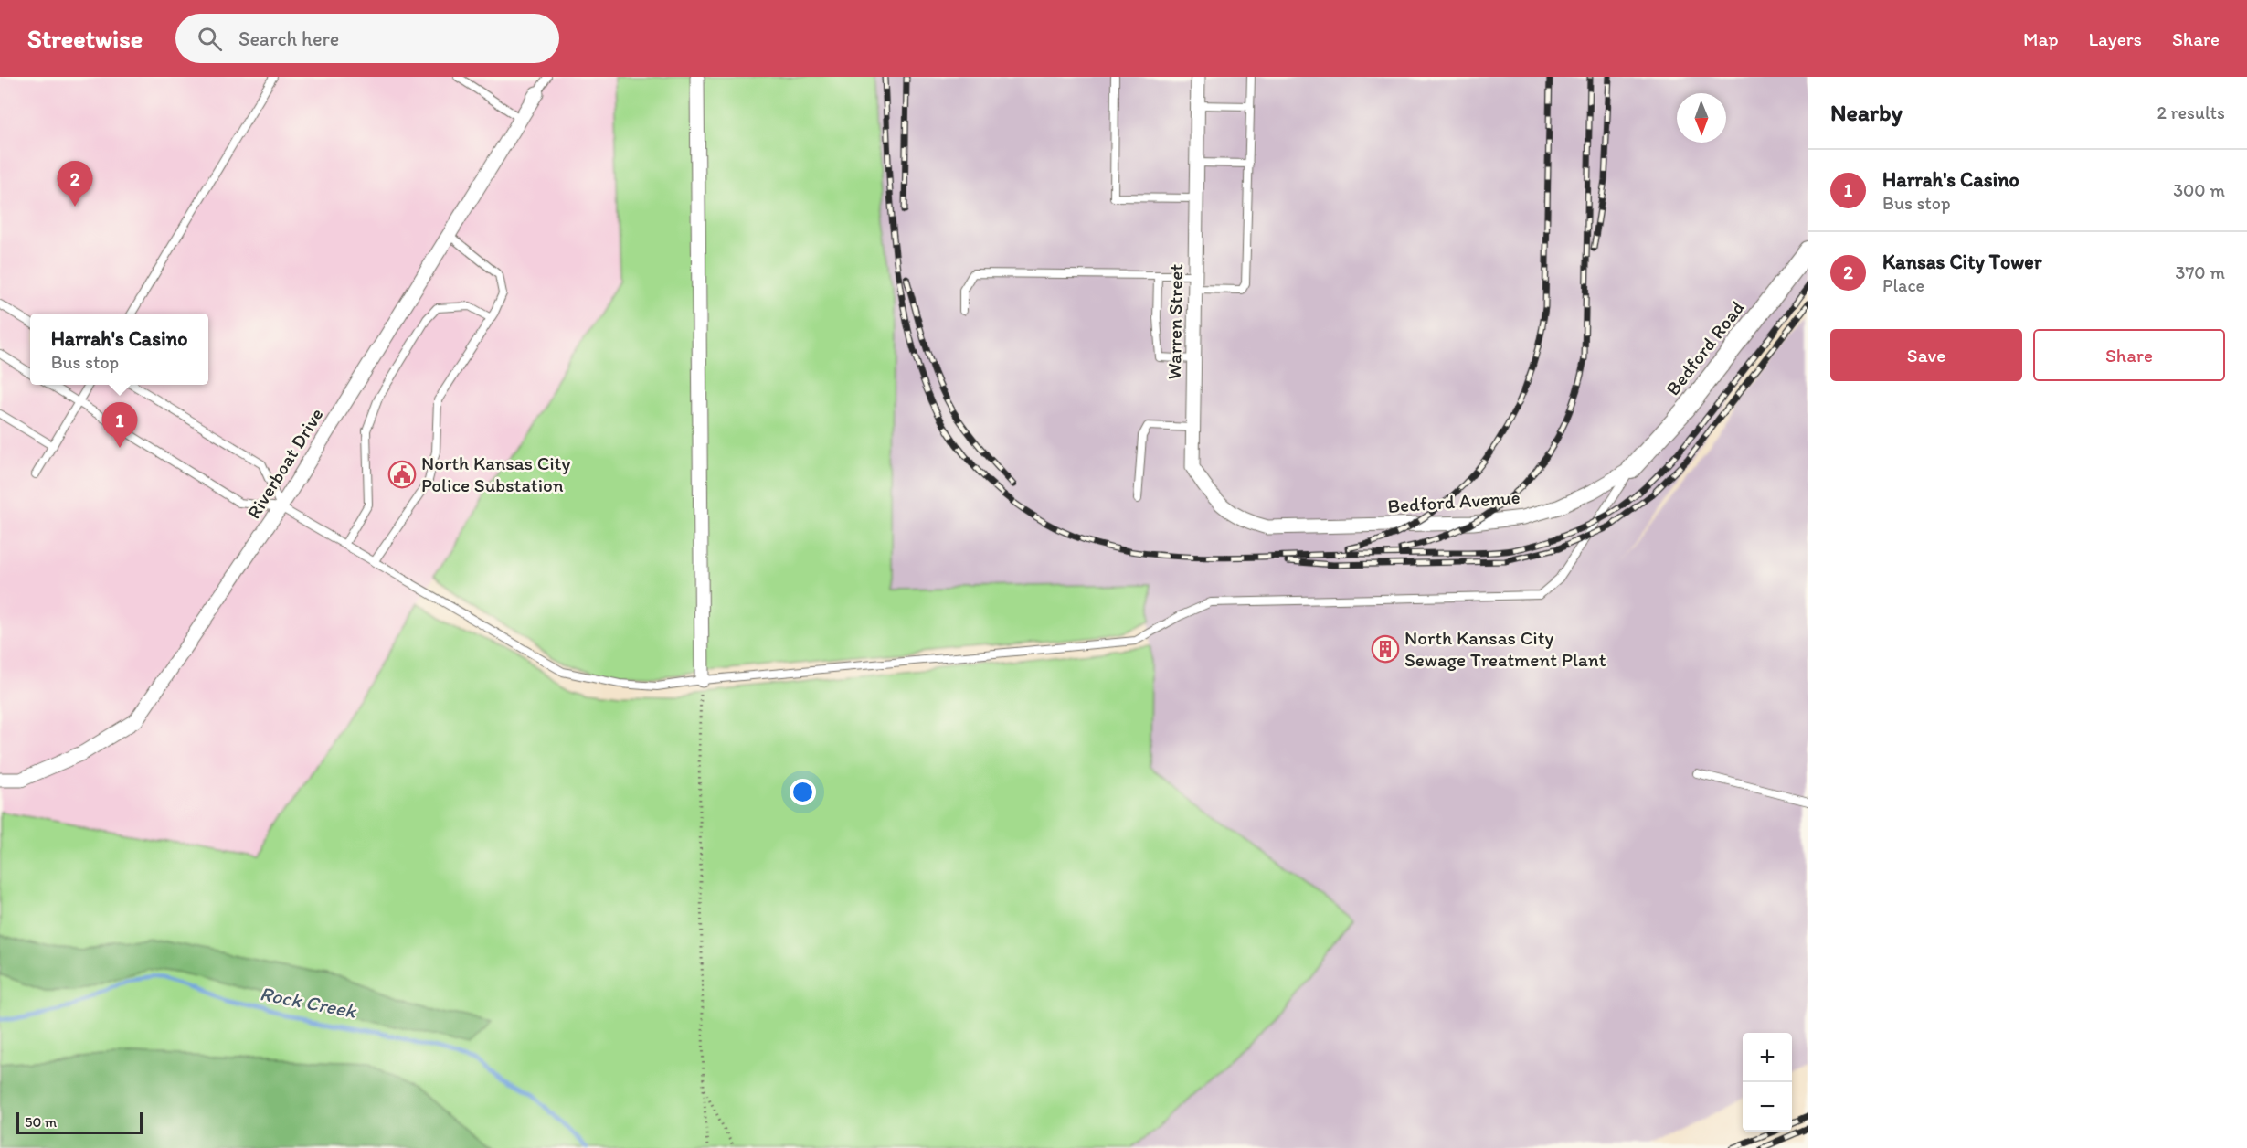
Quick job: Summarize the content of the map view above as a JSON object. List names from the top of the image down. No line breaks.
{"streets":{"street":["Warren Street","Bedford Road","Riverboat Drive","Bedford Avenue"]},"crossings":[["Warren Street","Bedford Avenue"],["Bedford Road","Bedford Avenue"]],"water":["Rock Creek"],"places":{"public building":["North Kansas City Police Substation"],"building":["North Kansas City Sewage Treatment Plant"]},"scale_bar":"50 m","north":"bottom","page":{"header":"Streetwise","search":"Search here","nav":["Map","Layers","Share"],"heading":["Nearby","2 results"],"list":[{"mark":"1","name":"Harrah's Casino","note":"Bus stop","value":"300 m"},{"mark":"2","name":"Kansas City Tower","note":"Place","value":"370 m"}],"pins":["2","1"],"buttons":["Save","Share"],"popup":["Harrah's Casino","Bus stop"],"map_buttons":["+","−"],"scale":"50 m"}}
